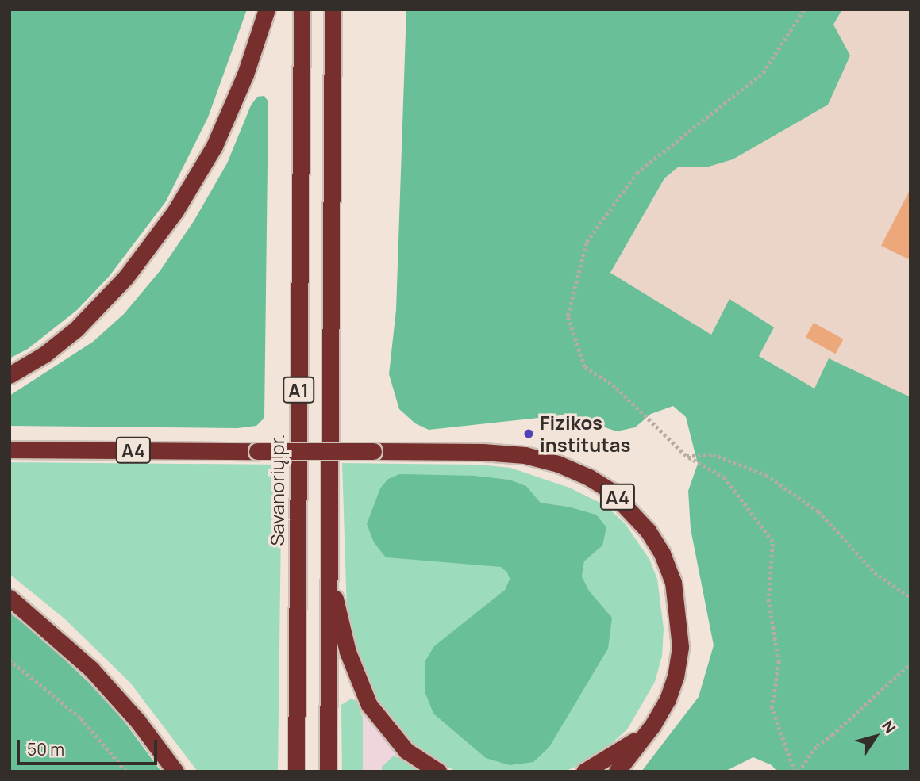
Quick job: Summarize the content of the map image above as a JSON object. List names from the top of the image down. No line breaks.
{"streets":{"highway":["A1","A4","Savanorių pr."]},"places":["Fizikos institutas"],"scale_bar":"50 m","north":"top right"}
